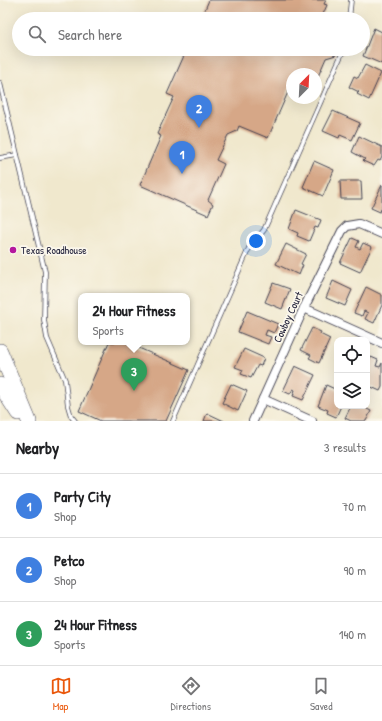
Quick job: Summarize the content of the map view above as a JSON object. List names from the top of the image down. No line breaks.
{"streets":{"street":["Cowboy Court"]},"places":["Texas Roadhouse"],"north":"top right","page":{"search":"Search here","pins":["2","1","3"],"popup":["24 Hour Fitness","Sports"],"heading":["Nearby","3 results"],"list":[{"mark":"1","name":"Party City","note":"Shop","value":"70 m"},{"mark":"2","name":"Petco","note":"Shop","value":"90 m"},{"mark":"3","name":"24 Hour Fitness","note":"Sports","value":"140 m"}],"nav":["Map","Directions","Saved"]}}
